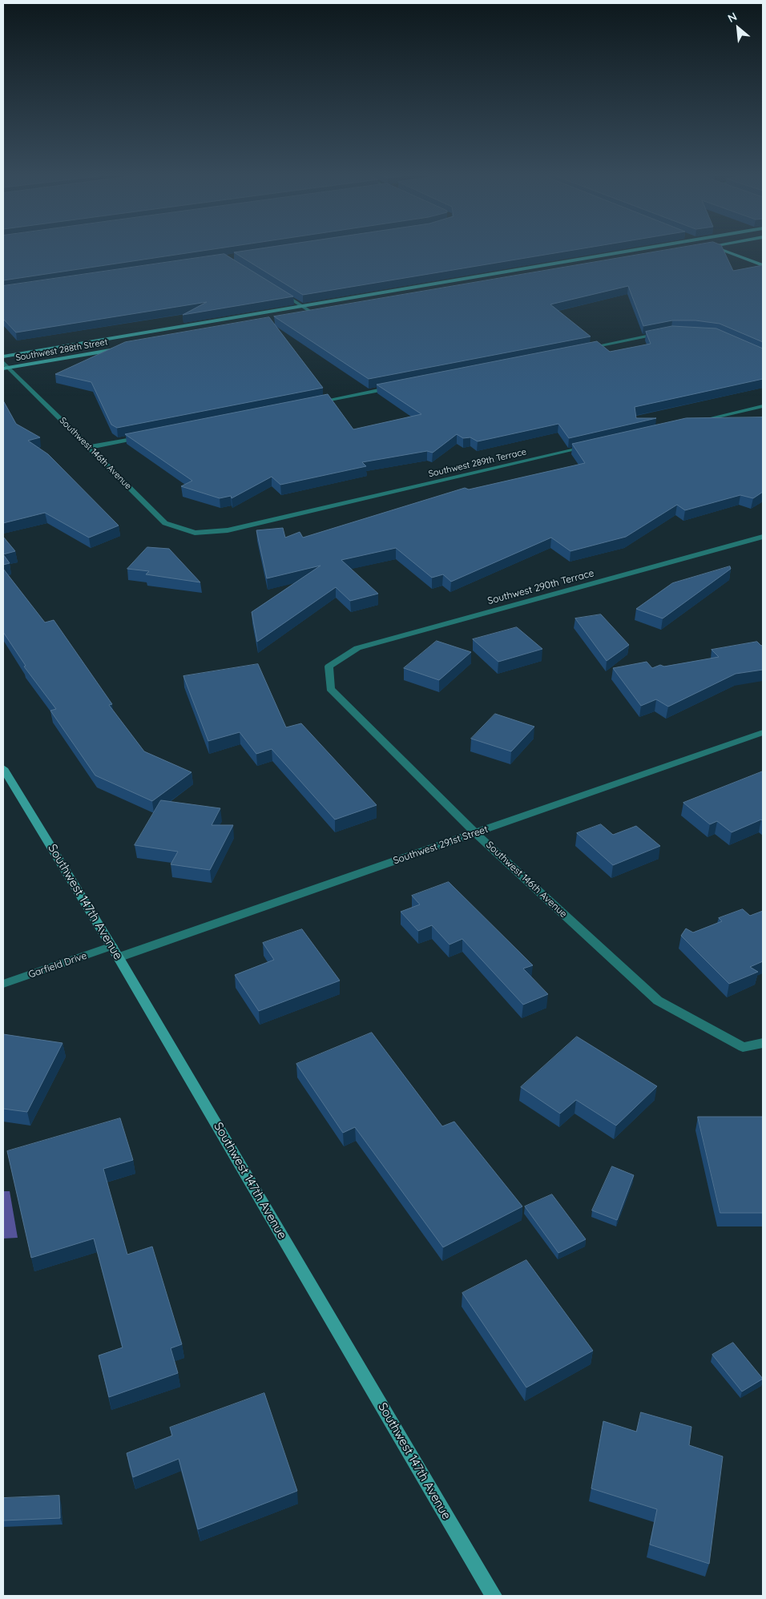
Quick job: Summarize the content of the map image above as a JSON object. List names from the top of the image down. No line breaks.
{"streets":{"main road":["Southwest 288th Street","Southwest 147th Avenue"],"street":["Southwest 146th Avenue","Southwest 289th Terrace","Southwest 290th Terrace","Southwest 291st Street","Garfield Drive"]},"crossings":[["Southwest 288th Street","Southwest 146th Avenue"],["Southwest 146th Avenue","Southwest 289th Terrace"],["Southwest 146th Avenue","Southwest 290th Terrace"],["Southwest 146th Avenue","Southwest 291st Street"],["Southwest 291st Street","Southwest 147th Avenue"],["Southwest 291st Street","Garfield Drive"],["Southwest 147th Avenue","Garfield Drive"]],"north":"top left"}
